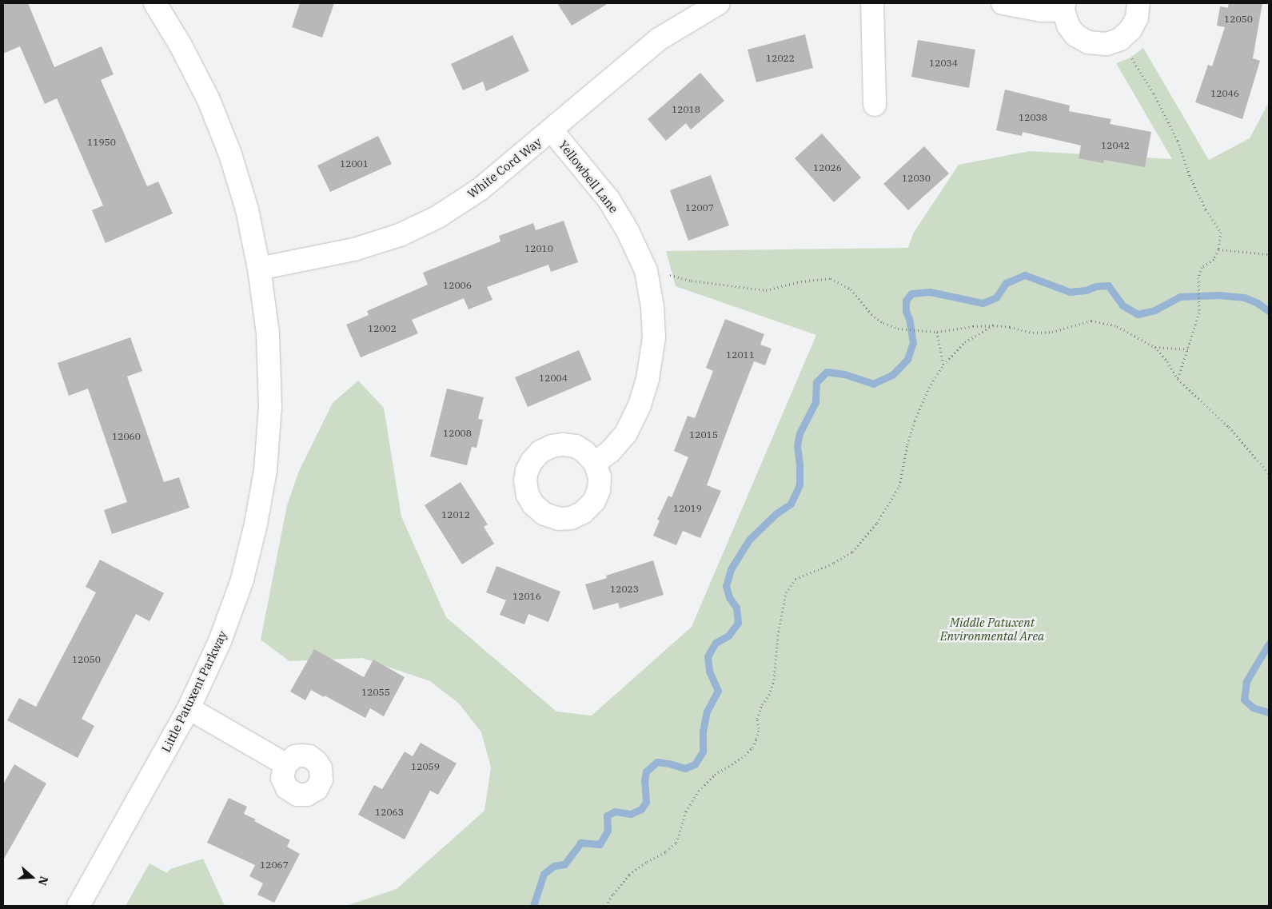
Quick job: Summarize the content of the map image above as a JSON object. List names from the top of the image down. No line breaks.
{"streets":{"street":["White Cord Way","Yellowbell Lane","Little Patuxent Parkway"]},"crossings":[["White Cord Way","Yellowbell Lane"],["White Cord Way","Little Patuxent Parkway"]],"parks":["Middle Patuxent Environmental Area"],"house_numbers":["12050","12022","12034","12046","12018","12038","11950","12042","12001","12026","12030","12007","12010","12006","12002","12011","12004","12008","12015","12060","12019","12012","12023","12016","12050","12055","12059","12063","12067"],"north":"right"}
